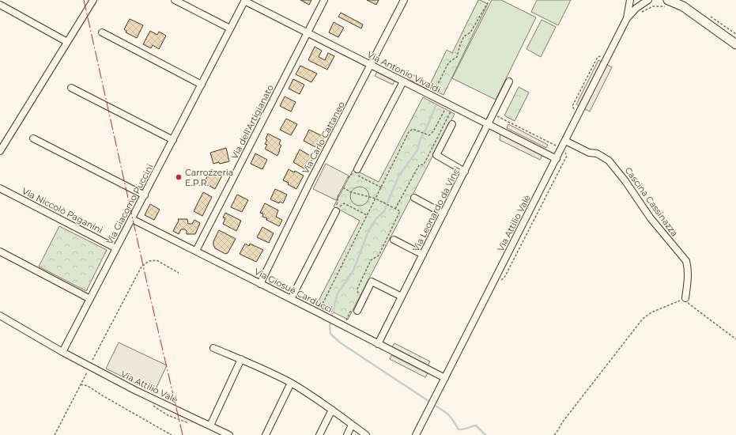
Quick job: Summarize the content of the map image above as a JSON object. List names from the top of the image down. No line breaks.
{"streets":{"street":["Via Antonio Vivaldi","Via dell'Artigianato","Via Carlo Cattaneo","Cascina Cassinazza","Via Giacomo Puccini","Via Leonardo da Vinci","Via Niccolò Paganini","Via Attilio Valè","Via Giosuè Carducci"]},"crossings":[["Via Antonio Vivaldi","Via dell'Artigianato"],["Via Antonio Vivaldi","Via Carlo Cattaneo"],["Via Antonio Vivaldi","Via Giacomo Puccini"],["Via Antonio Vivaldi","Via Leonardo da Vinci"],["Via Antonio Vivaldi","Via Attilio Valè"],["Via dell'Artigianato","Via Giosuè Carducci"],["Via Carlo Cattaneo","Via Giosuè Carducci"],["Cascina Cassinazza","Via Attilio Valè"],["Via Giacomo Puccini","Via Niccolò Paganini"],["Via Giacomo Puccini","Via Attilio Valè"],["Via Giacomo Puccini","Via Giosuè Carducci"],["Via Leonardo da Vinci","Via Giosuè Carducci"],["Via Attilio Valè","Via Giosuè Carducci"]],"places":["Carrozzeria E.P.R."]}
